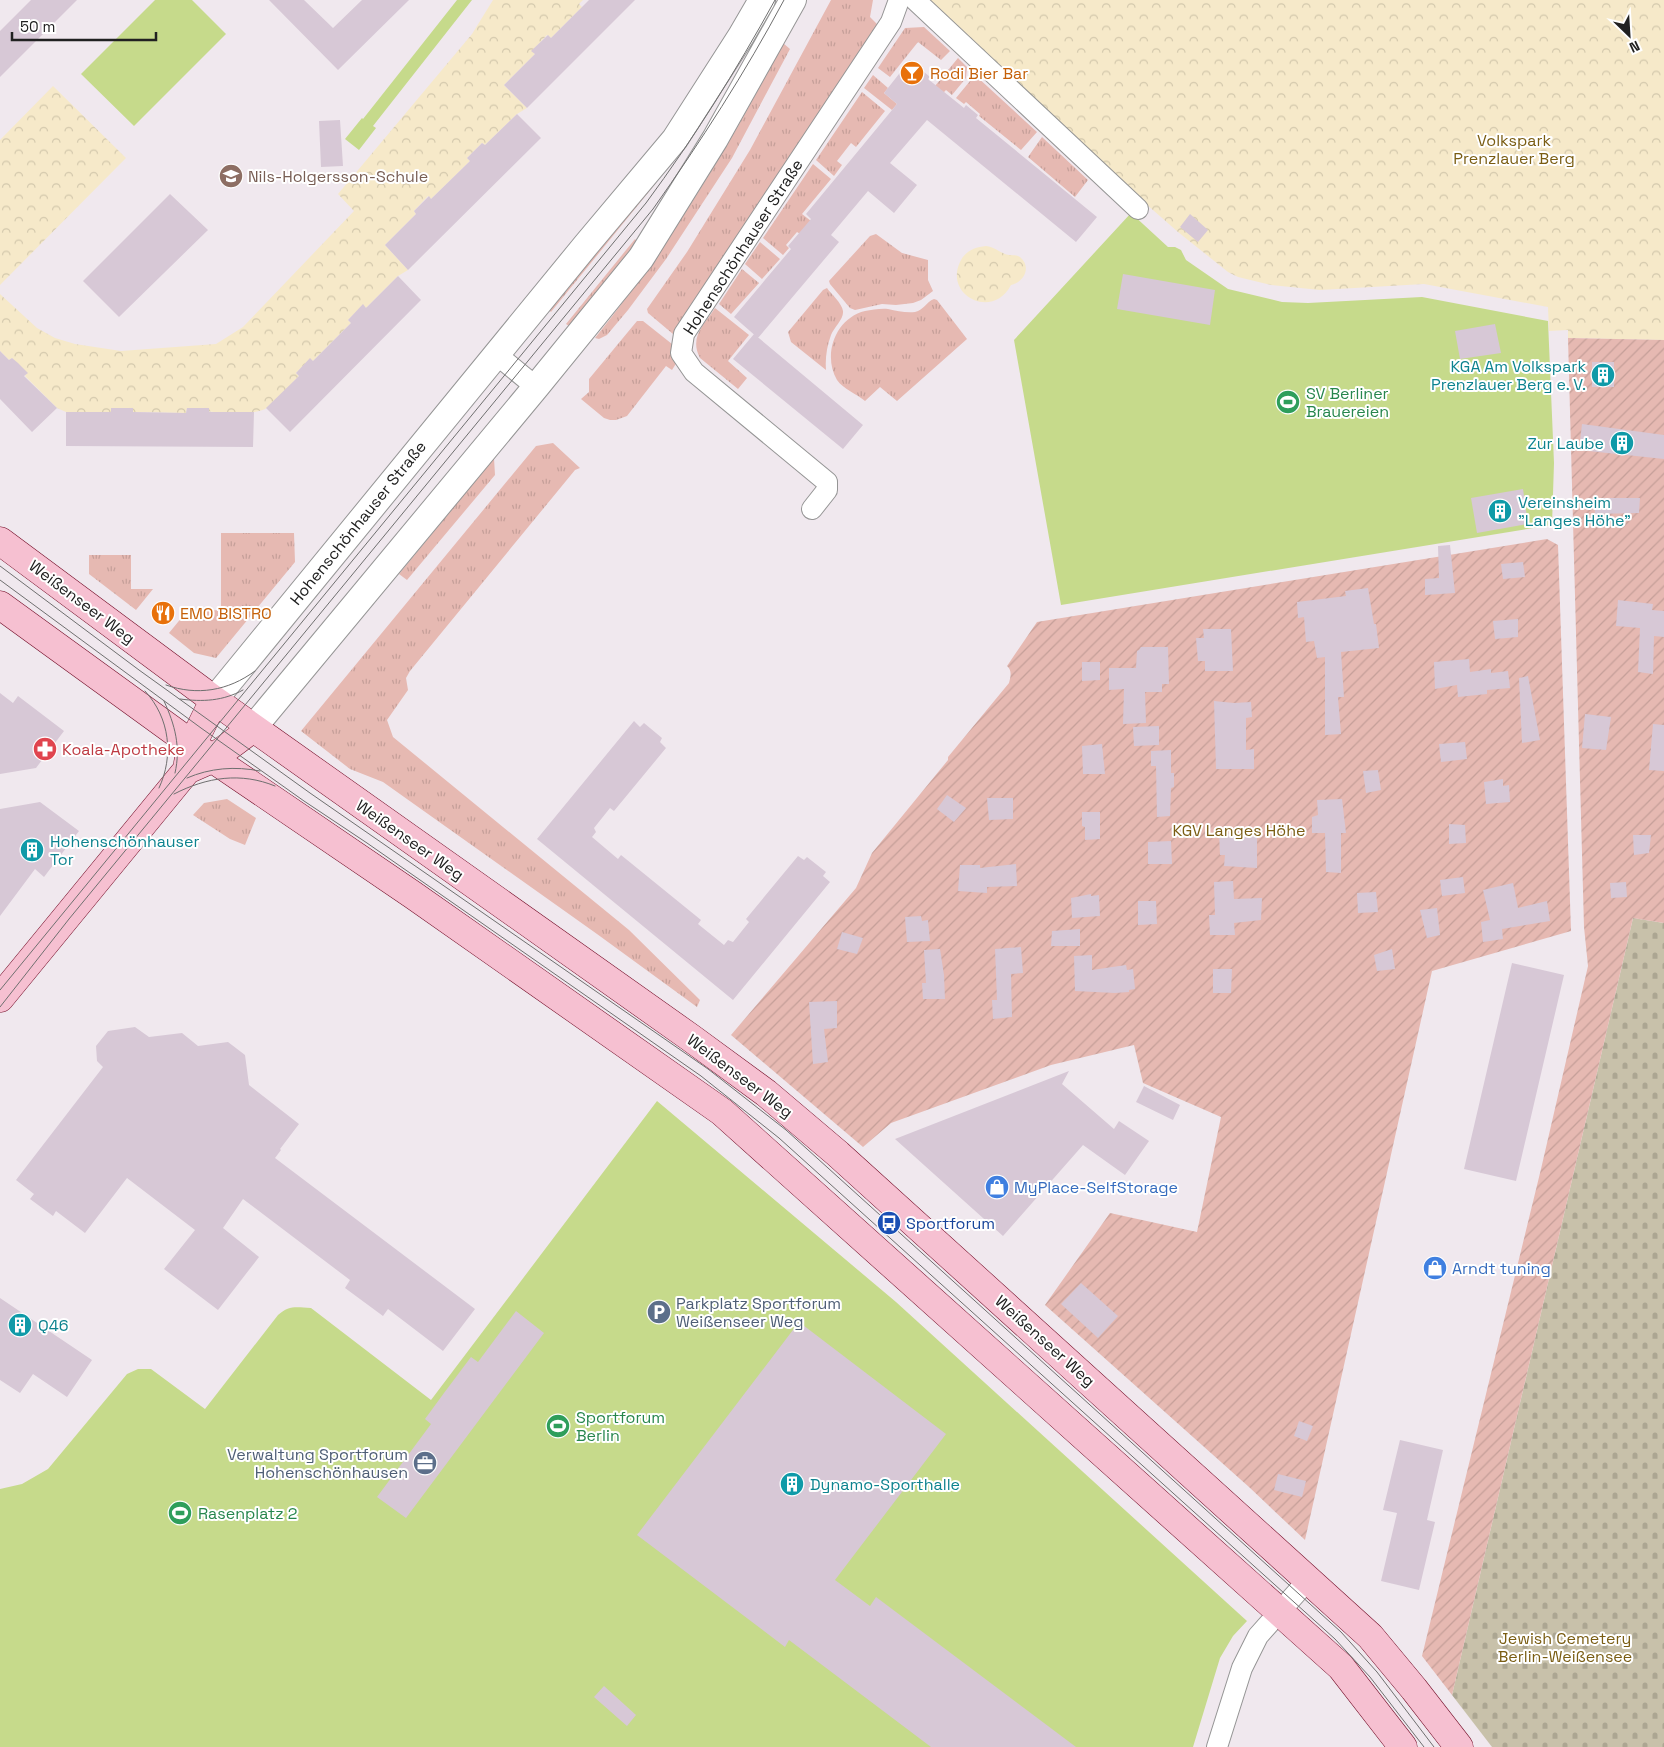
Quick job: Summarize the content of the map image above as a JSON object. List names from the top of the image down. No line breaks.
{"streets":{"main road":["Hohenschönhauser Straße","Weißenseer Weg"]},"crossings":[["Hohenschönhauser Straße","Weißenseer Weg"]],"parks":["Volkspark Prenzlauer Berg","KGV Langes Höhe","Jewish Cemetery Berlin-Weißensee"],"places":{"bar":["Rodi Bier Bar"],"school or university":["Nils-Holgersson-Schule"],"building":["KGA Am Volkspark Prenzlauer Berg e. V.","Zur Laube","Vereinsheim \"Langes Höhe\"","Hohenschönhauser Tor","Q46","Dynamo-Sporthalle"],"sports":["SV Berliner Brauereien","Sportforum Berlin","Rasenplatz 2"],"restaurant":["EMO BISTRO"],"pharmacy":["Koala-Apotheke"],"shop":["MyPlace-SelfStorage","Arndt tuning"],"bus stop":["Sportforum"],"parking":["Parkplatz Sportforum Weißenseer Weg"],"office":["Verwaltung Sportforum Hohenschönhausen"]},"scale_bar":"50 m","north":"bottom right"}
